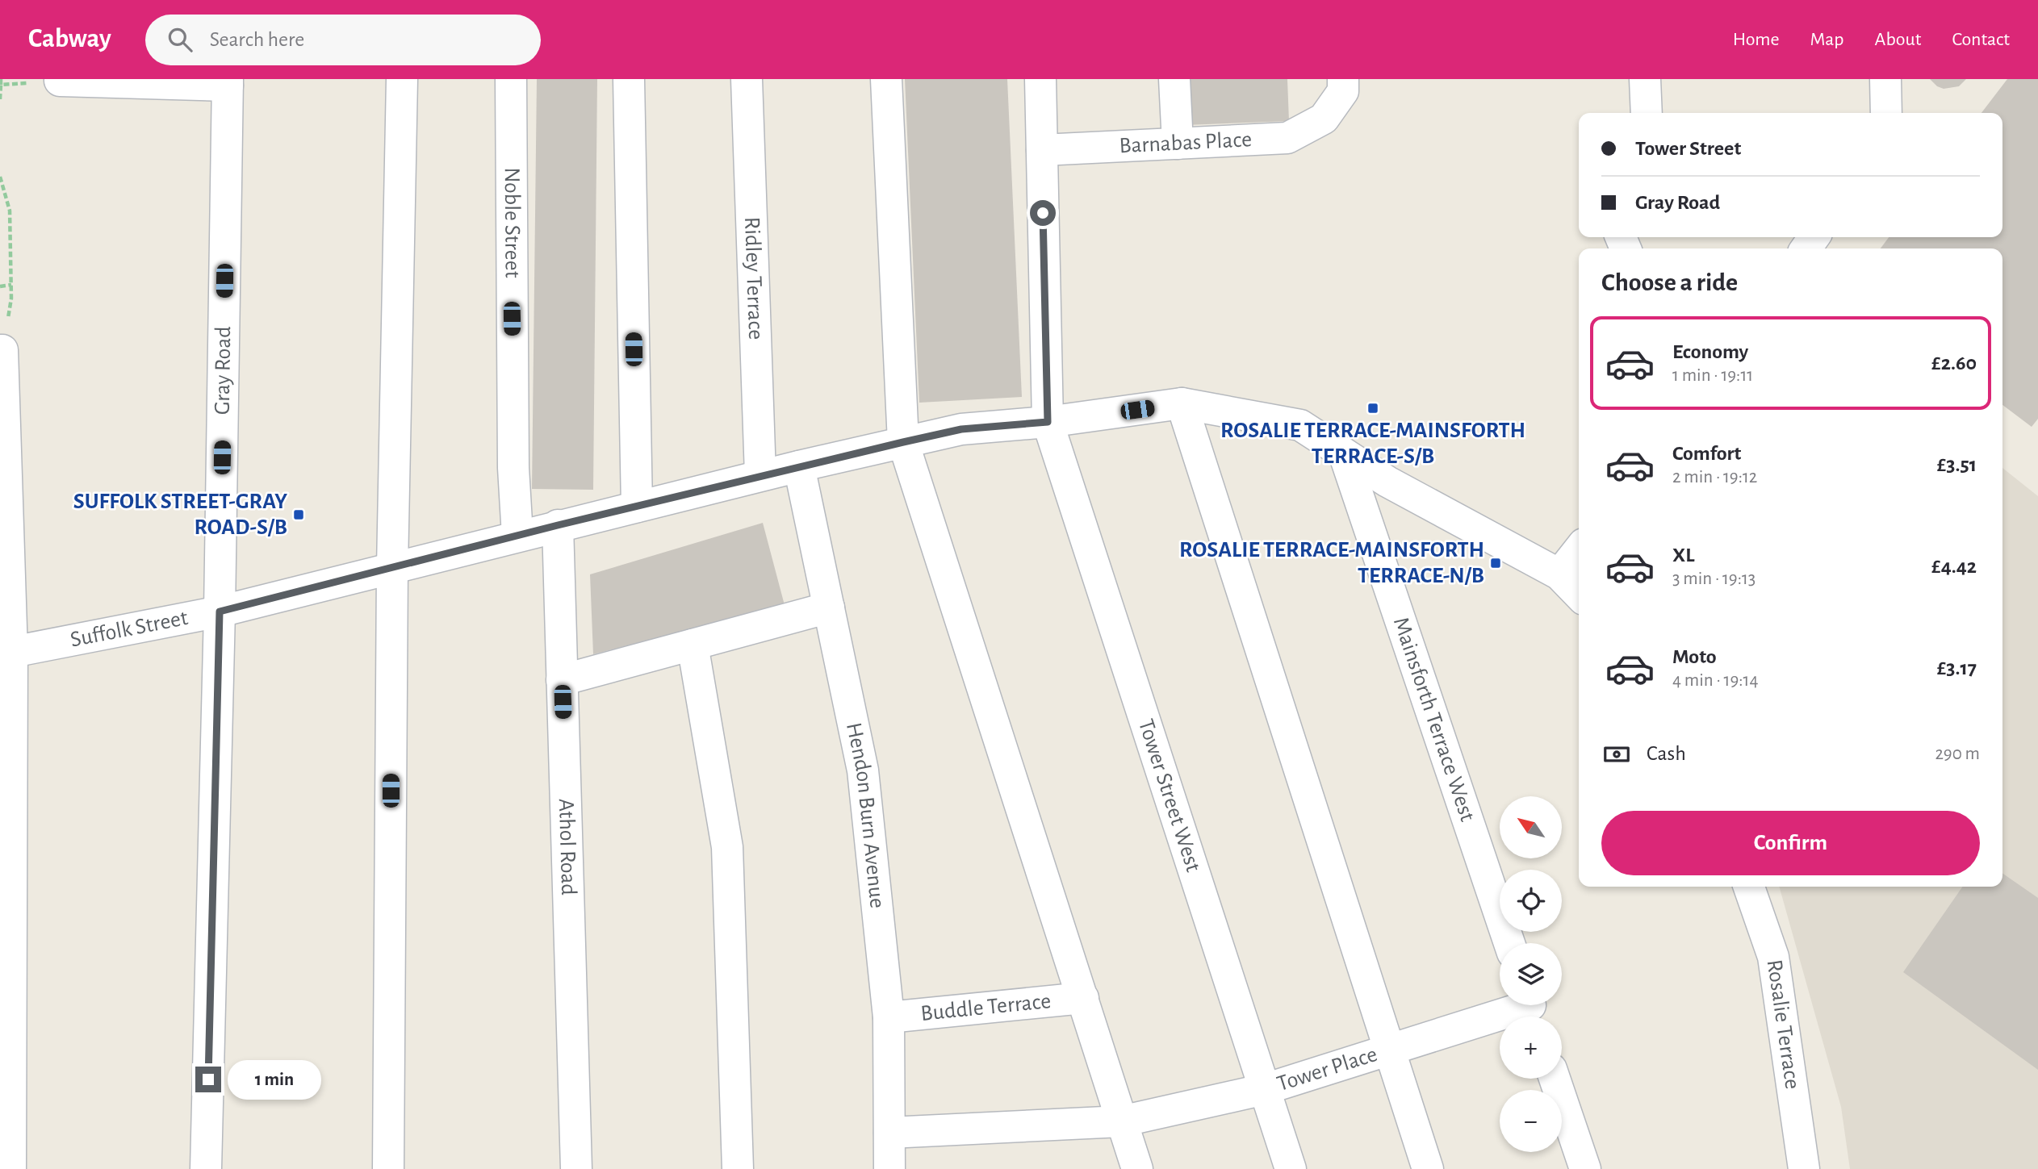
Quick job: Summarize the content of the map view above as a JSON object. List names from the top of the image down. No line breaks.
{"streets":{"street":["Barnabas Place","Noble Street","Ridley Terrace","Gray Road","Suffolk Street","Mainsforth Terrace West","Tower Street West","Hendon Burn Avenue","Athol Road","Buddle Terrace","Rosalie Terrace","Tower Place"]},"crossings":[["Barnabas Place","Tower Street West"],["Noble Street","Suffolk Street"],["Ridley Terrace","Suffolk Street"],["Gray Road","Suffolk Street"],["Suffolk Street","Mainsforth Terrace West"],["Suffolk Street","Tower Street West"],["Suffolk Street","Hendon Burn Avenue"],["Suffolk Street","Athol Road"],["Tower Street West","Tower Place"],["Hendon Burn Avenue","Buddle Terrace"],["Hendon Burn Avenue","Tower Place"]],"places":{"transit":["ROSALIE TERRACE-MAINSFORTH TERRACE-S/B","SUFFOLK STREET-GRAY ROAD-S/B","ROSALIE TERRACE-MAINSFORTH TERRACE-N/B"]},"north":"top left","page":{"header":"Cabway","search":"Search here","nav":["Home","Map","About","Contact"],"banner":["Tower Street","Gray Road"],"heading":"Choose a ride","list":[{"name":"Economy","note":"1 min · 19:11","value":"£2.60"},{"name":"Comfort","note":"2 min · 19:12","value":"£3.51"},{"name":"XL","note":"3 min · 19:13","value":"£4.42"},{"name":"Moto","note":"4 min · 19:14","value":"£3.17"}],"pay":["Cash","290 m"],"map_buttons":["+","−"],"buttons":"Confirm","bubble":"1 min"}}
